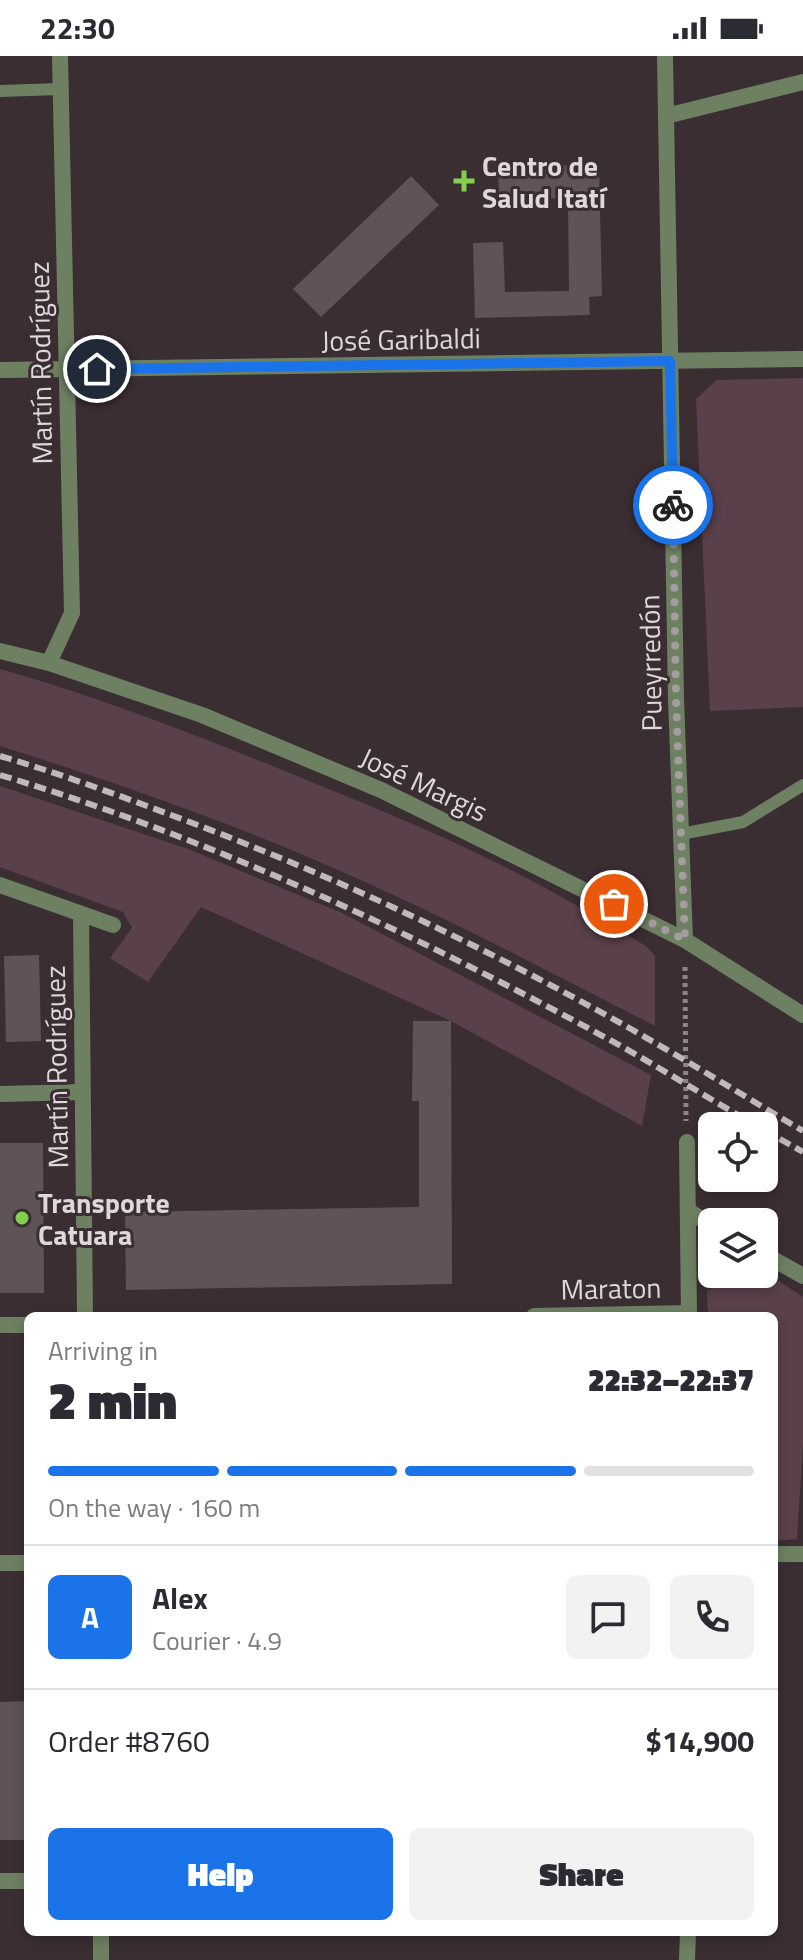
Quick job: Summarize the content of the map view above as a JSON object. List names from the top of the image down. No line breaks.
{"streets":{"street":["José Garibaldi","Martín Rodríguez","Pueyrredón","José Margis"]},"crossings":[["José Garibaldi","Martín Rodríguez"],["José Garibaldi","Pueyrredón"],["Martín Rodríguez","José Margis"],["Pueyrredón","José Margis"]],"places":{"health":["Centro de Salud Itatí"],"other":["Transporte Catuara"]},"page":{"status":"22:30","heading":["2 min","Arriving in","22:32–22:37"],"panel":["Alex","Courier · 4.9","Order #8760","$14,900"],"bar":"On the way · 160 m","round":"A","buttons":["Help","Share"]}}
